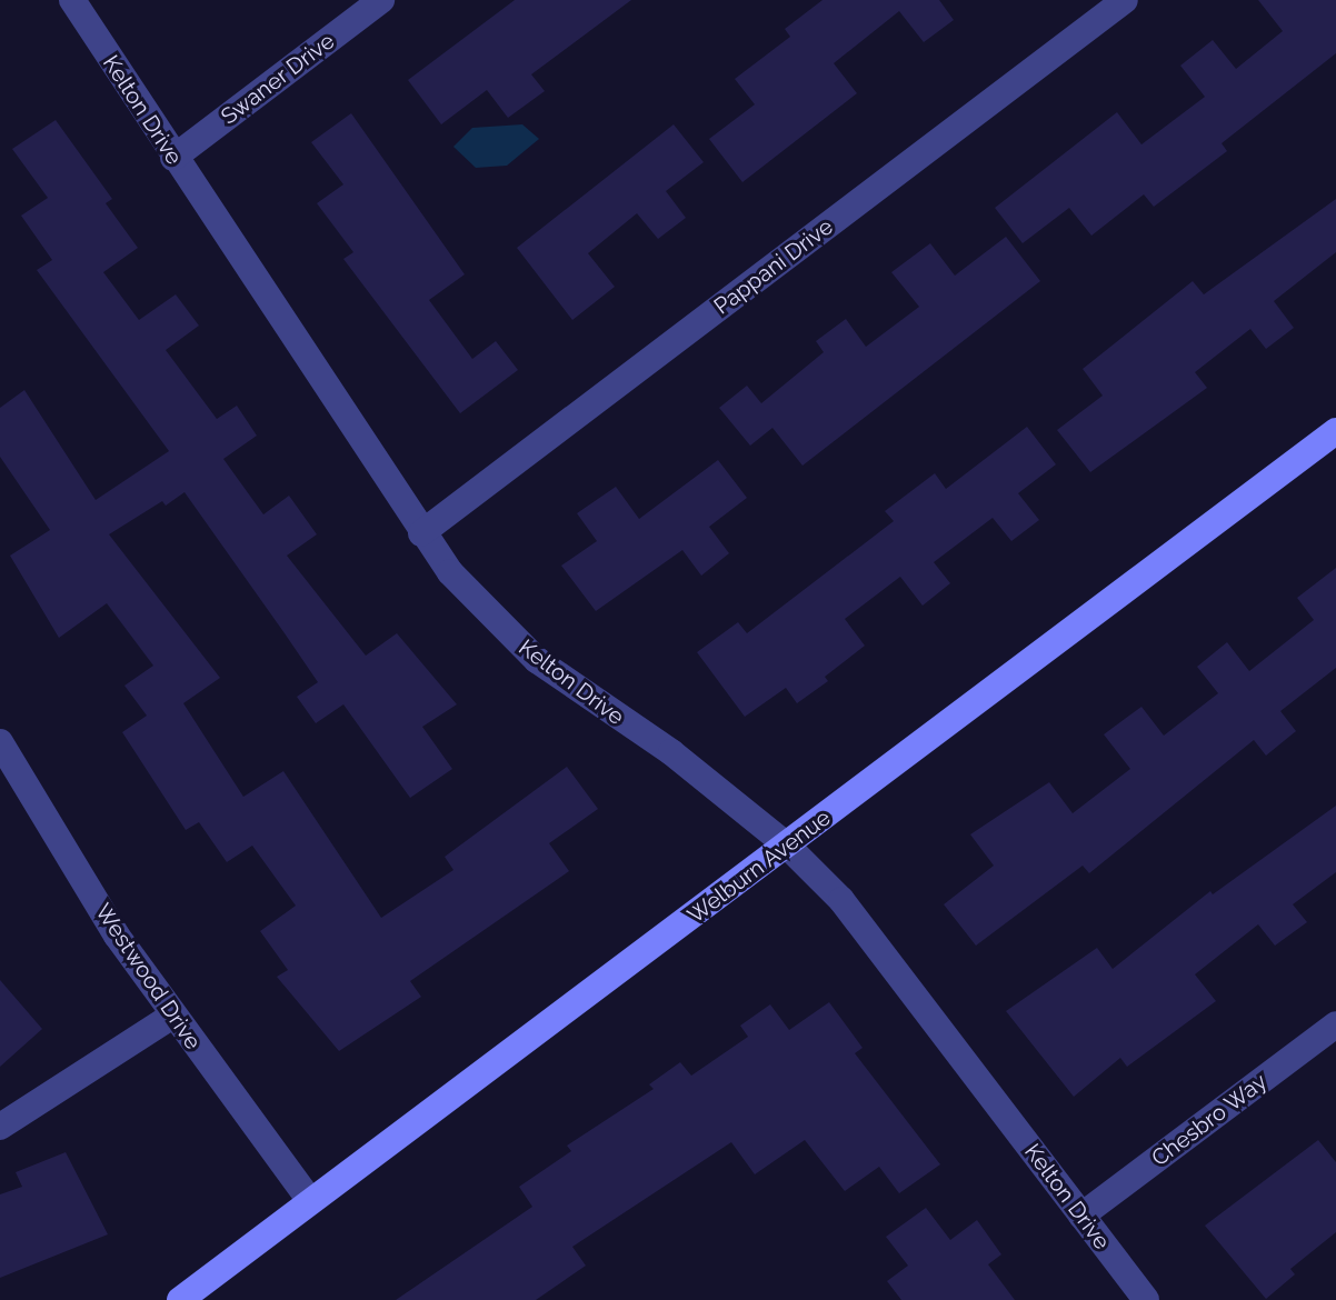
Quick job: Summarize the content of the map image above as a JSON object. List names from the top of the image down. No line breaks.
{"streets":{"main road":["Welburn Avenue"],"street":["Swaner Drive","Kelton Drive","Pappani Drive","Westwood Drive","Chesbro Way"]},"crossings":[["Swaner Drive","Kelton Drive"],["Kelton Drive","Pappani Drive"],["Kelton Drive","Welburn Avenue"],["Kelton Drive","Chesbro Way"],["Welburn Avenue","Westwood Drive"]]}
